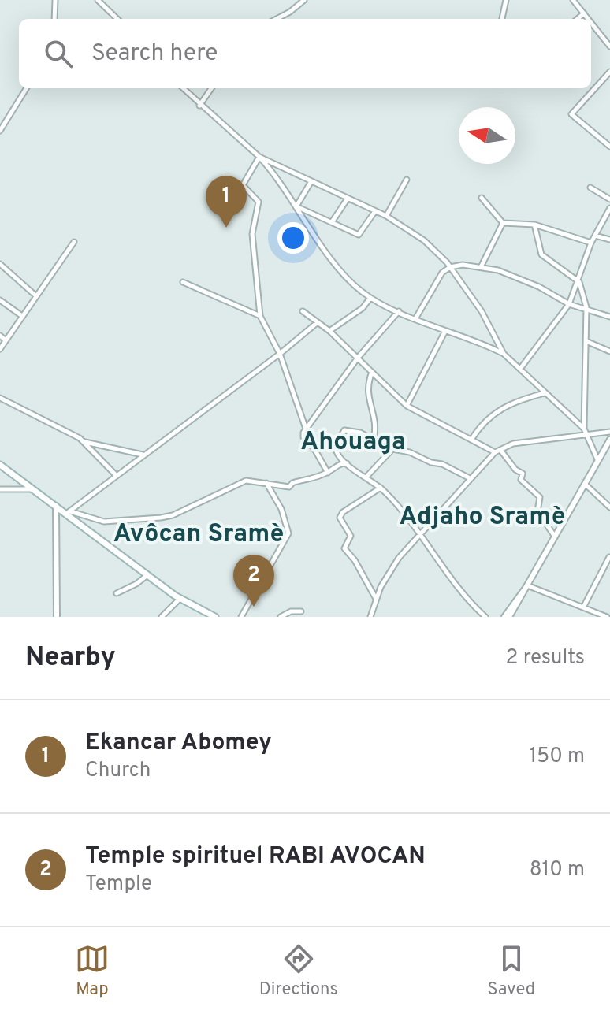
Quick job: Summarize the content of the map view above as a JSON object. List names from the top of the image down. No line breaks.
{"districts":["Ahouaga","Adjaho Sramè","Avôcan Sramè"],"north":"left","page":{"search":"Search here","pins":["1","2"],"heading":["Nearby","2 results"],"list":[{"mark":"1","name":"Ekancar Abomey","note":"Church","value":"150 m"},{"mark":"2","name":"Temple spirituel RABI AVOCAN","note":"Temple","value":"810 m"}],"nav":["Map","Directions","Saved"]}}
